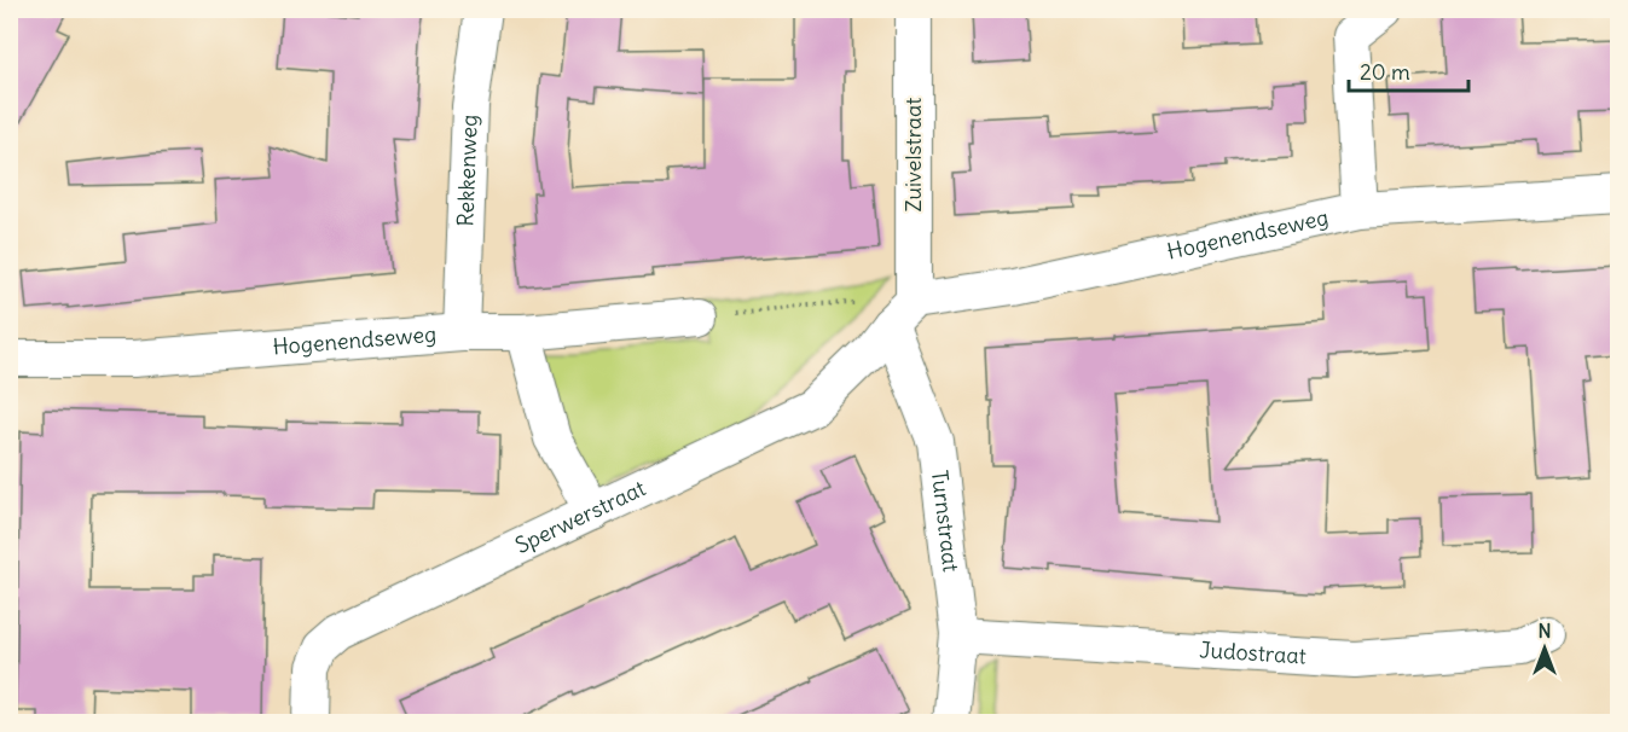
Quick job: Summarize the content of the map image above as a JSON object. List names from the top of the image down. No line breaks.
{"streets":{"street":["Zuivelstraat","Rekkenweg","Hogenendseweg","Sperwerstraat","Turnstraat","Judostraat"]},"crossings":[["Zuivelstraat","Hogenendseweg"],["Zuivelstraat","Sperwerstraat"],["Zuivelstraat","Turnstraat"],["Rekkenweg","Hogenendseweg"],["Hogenendseweg","Sperwerstraat"],["Hogenendseweg","Turnstraat"],["Sperwerstraat","Turnstraat"],["Turnstraat","Judostraat"]],"scale_bar":"20 m","north":"top"}
